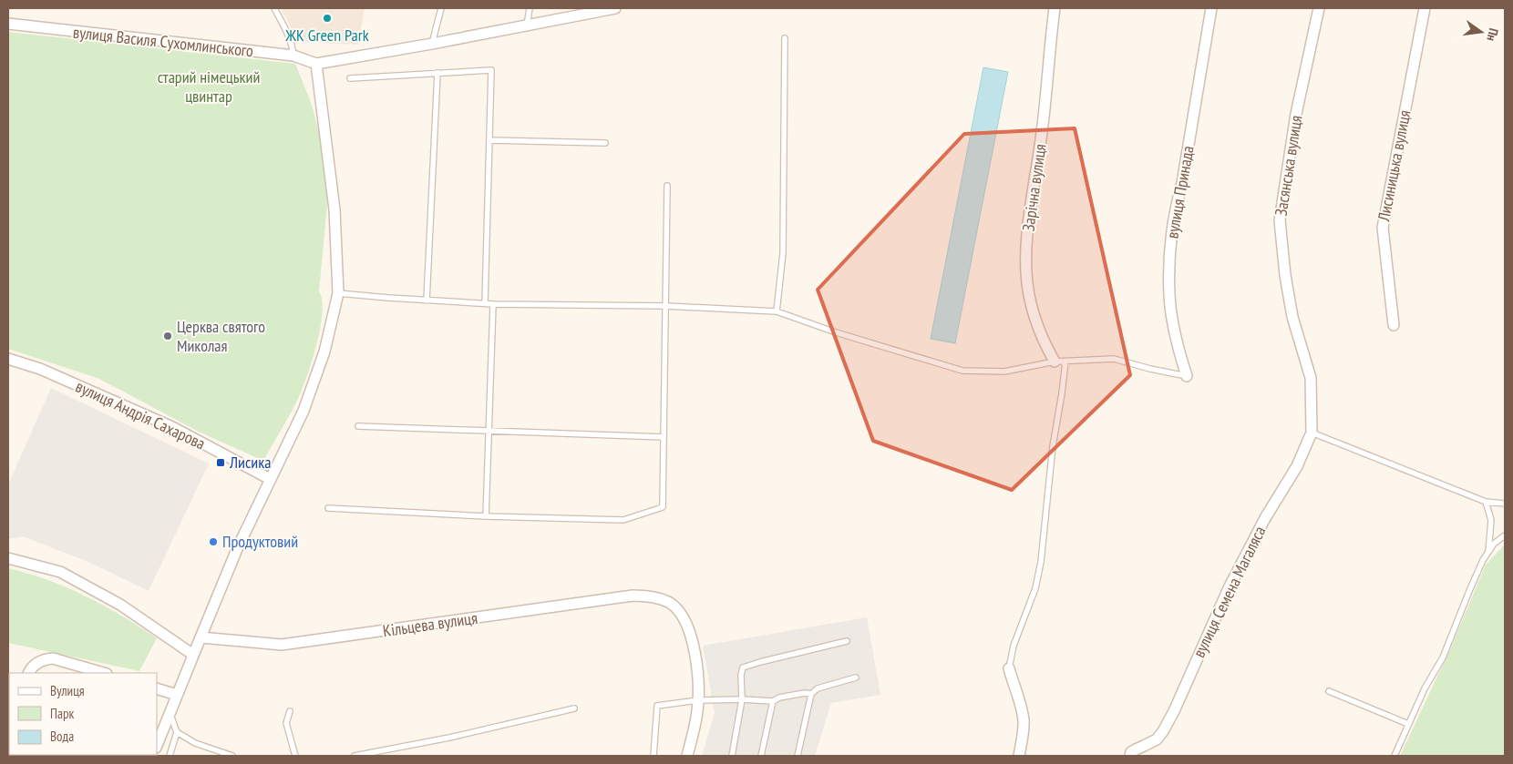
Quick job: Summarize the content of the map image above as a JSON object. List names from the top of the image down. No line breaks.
{"streets":{"street":["вулиця Василя Сухомлинського","Засянська вулиця","Лисиницька вулиця","Зарічна вулиця","вулиця Принада","вулиця Андрія Сахарова","вулиця Семена Магаляса","Кільцева вулиця"]},"crossings":[["Засянська вулиця","вулиця Семена Магаляса"]],"parks":["старий німецький цвинтар"],"places":{"other":["ЖК Green Park","Церква святого Миколая","Продуктовий"],"transit":["Лисика"]},"legend":["Вулиця","Парк","Вода"],"north":"right"}
